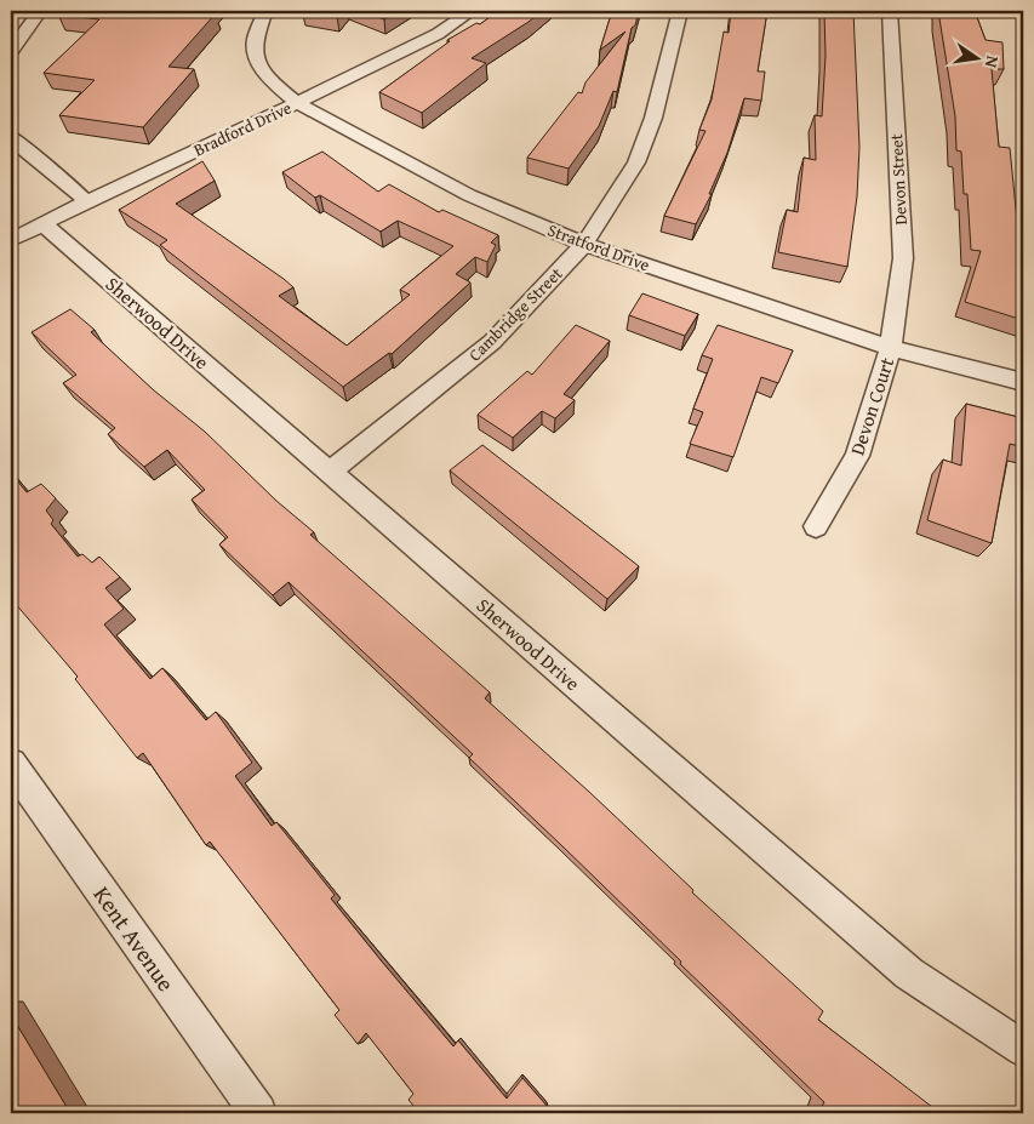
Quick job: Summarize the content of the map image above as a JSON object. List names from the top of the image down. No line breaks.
{"streets":{"street":["Bradford Drive","Devon Street","Stratford Drive","Cambridge Street","Sherwood Drive","Devon Court","Kent Avenue"]},"crossings":[["Bradford Drive","Stratford Drive"],["Bradford Drive","Sherwood Drive"],["Devon Street","Stratford Drive"],["Devon Street","Devon Court"],["Stratford Drive","Cambridge Street"],["Stratford Drive","Devon Court"],["Cambridge Street","Sherwood Drive"]],"north":"right"}
